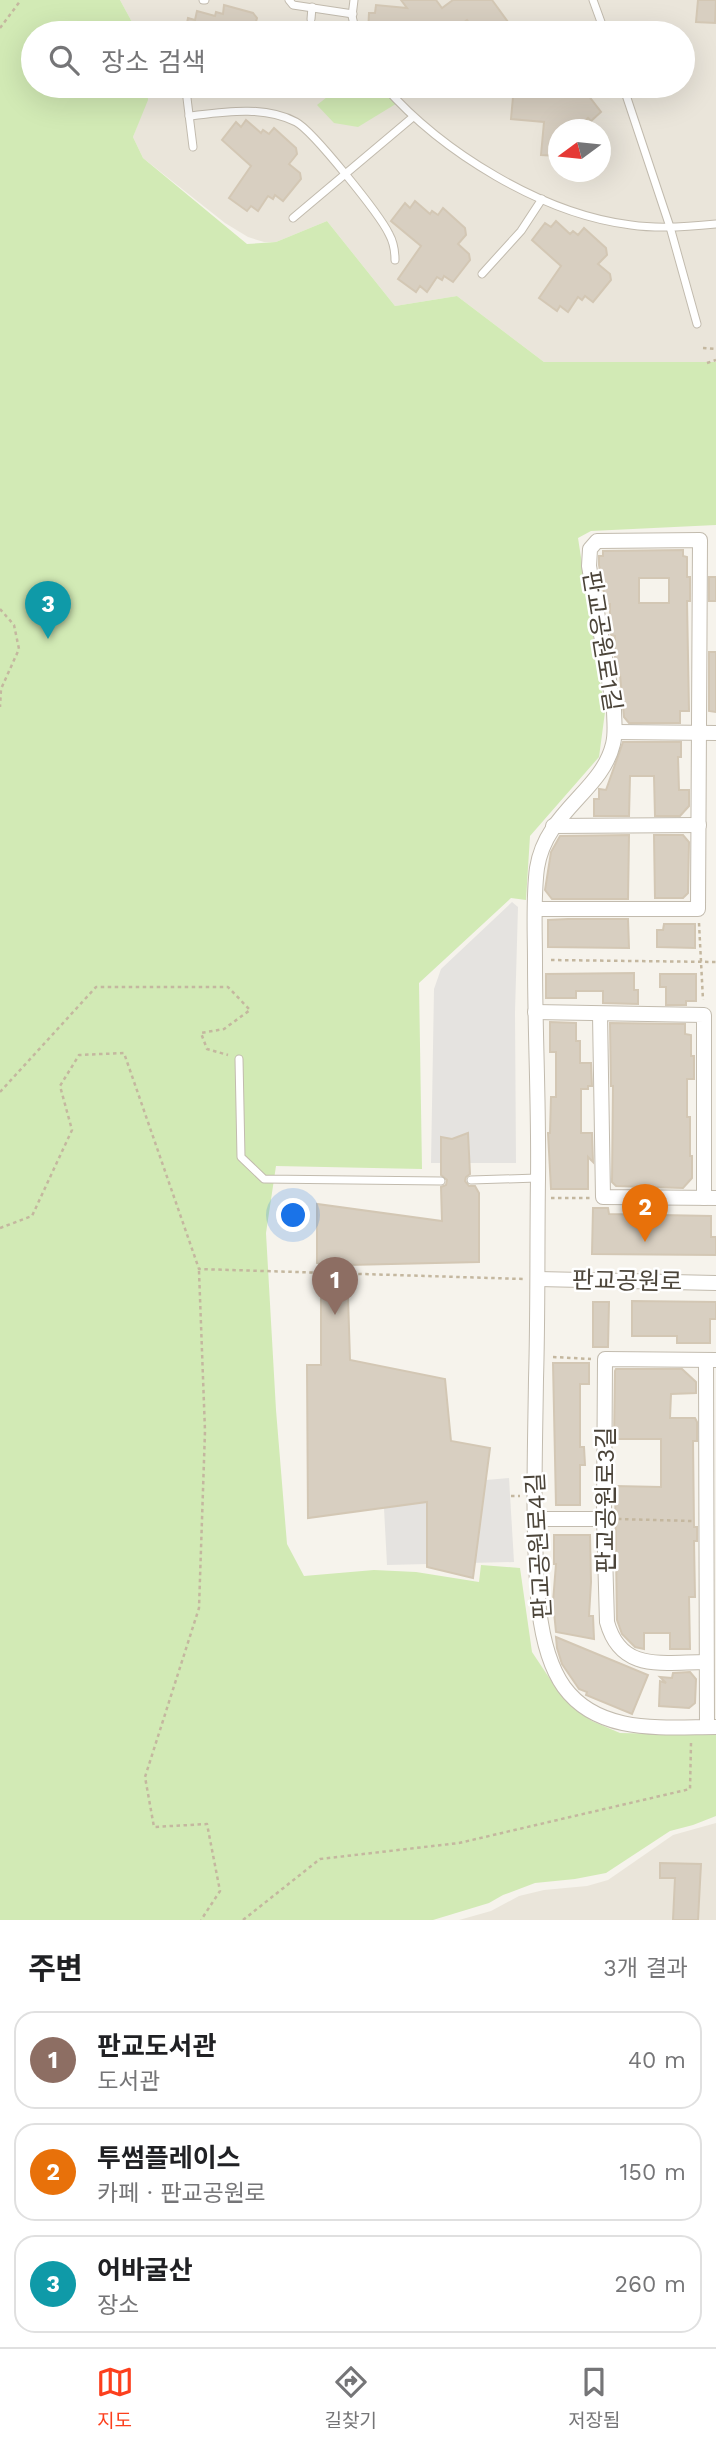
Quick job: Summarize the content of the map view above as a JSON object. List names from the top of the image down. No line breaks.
{"streets":{"street":["판교공원로1길","판교공원로","판교공원로3길","판교공원로4길"]},"crossings":[["판교공원로1길","판교공원로"],["판교공원로1길","판교공원로4길"],["판교공원로","판교공원로4길"]],"north":"left","page":{"search":"장소 검색","pins":["3","2","1"],"heading":["주변","3개 결과"],"list":[{"mark":"1","name":"판교도서관","note":"도서관","value":"40 m"},{"mark":"2","name":"투썸플레이스","note":"카페 · 판교공원로","value":"150 m"},{"mark":"3","name":"어바굴산","note":"장소","value":"260 m"}],"nav":["지도","길찾기","저장됨"]}}
